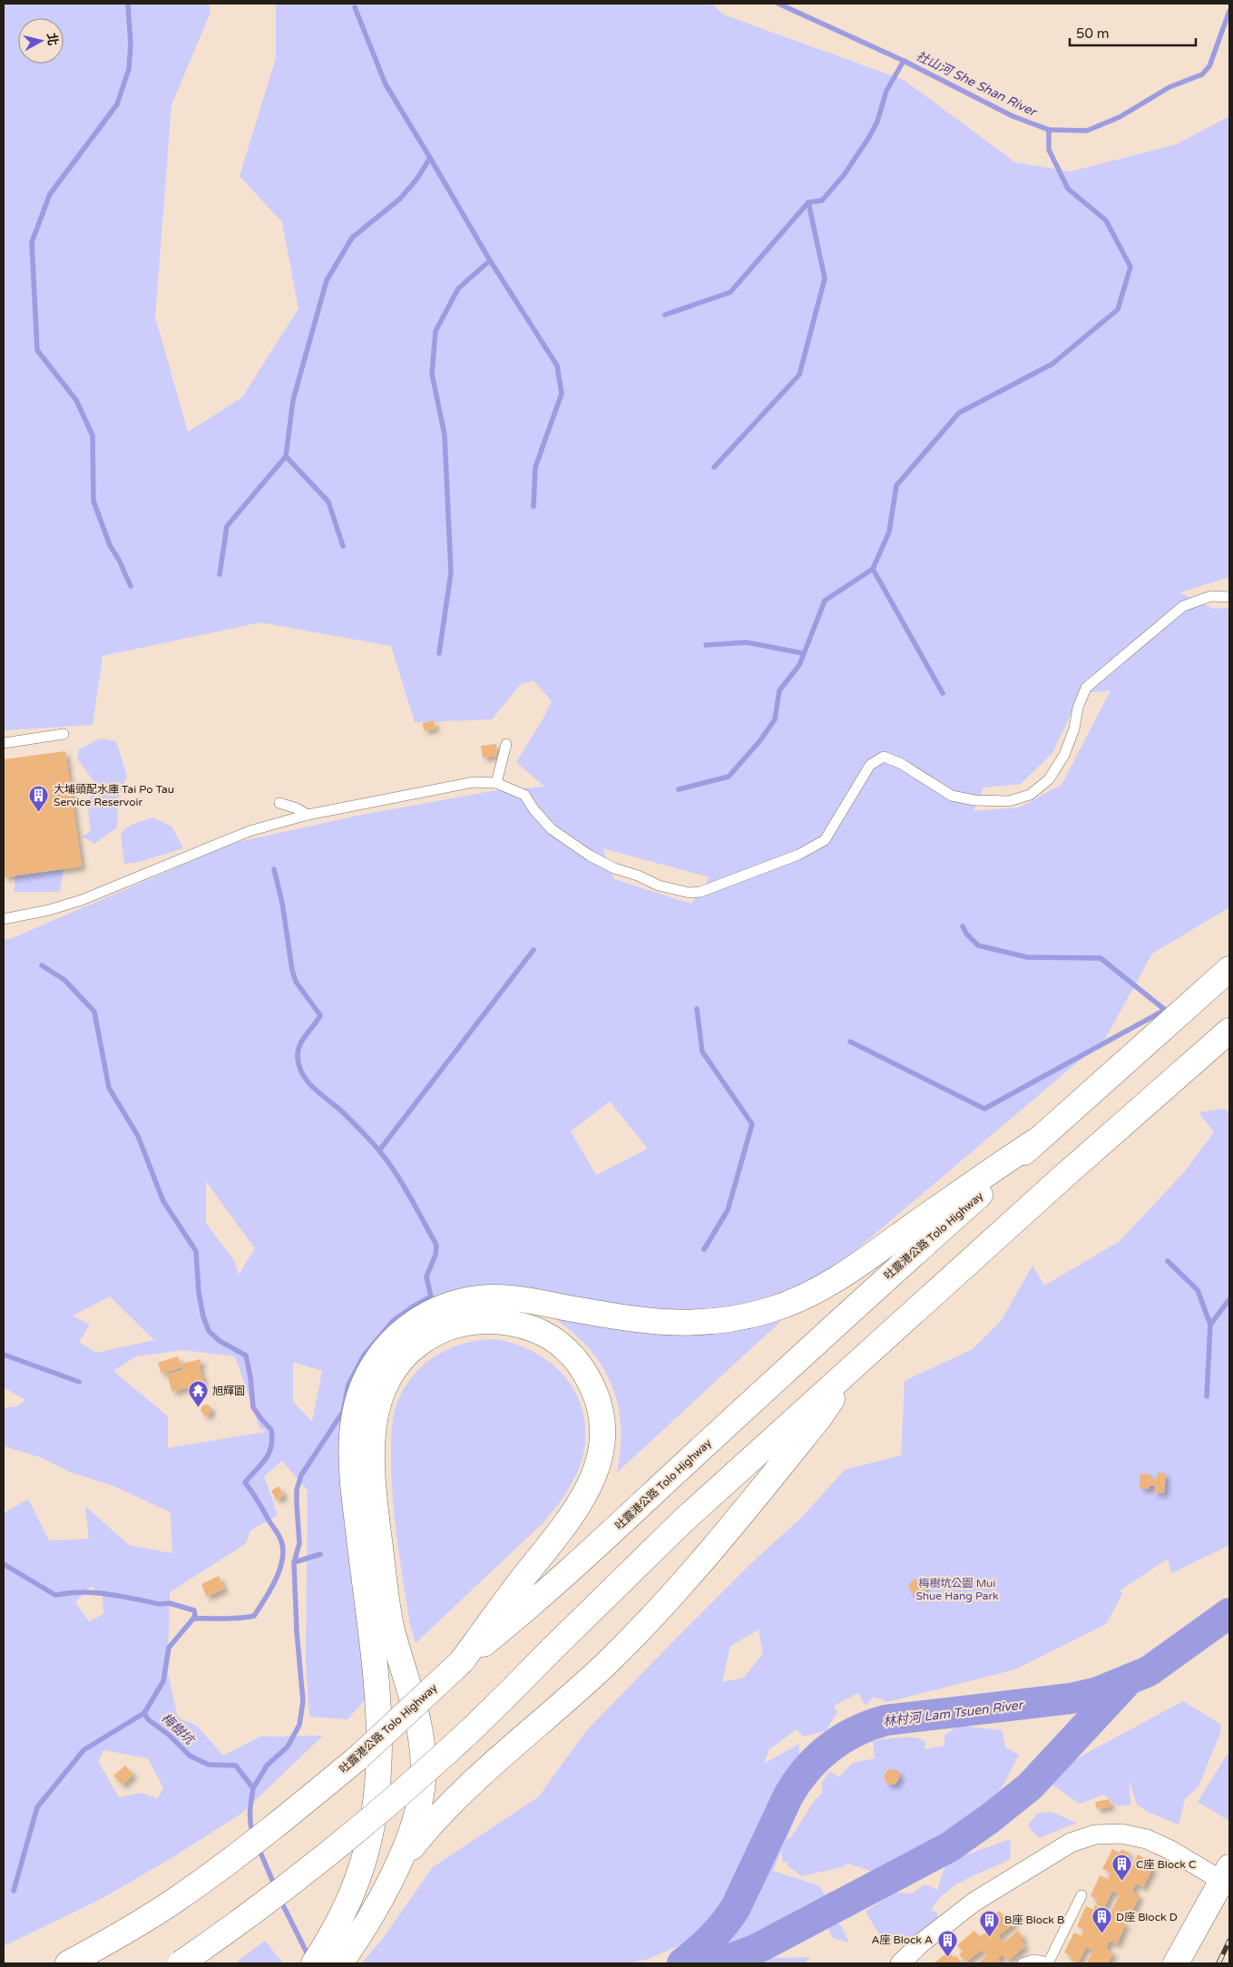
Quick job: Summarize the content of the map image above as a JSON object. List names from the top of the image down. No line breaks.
{"streets":{"main road":["吐露港公路 Tolo Highway"]},"water":["社山河 She Shan River","林村河 Lam Tsuen River","梅樹坑"],"parks":["梅樹坑公園 Mui Shue Hang Park"],"places":{"building":["大埔頭配水庫 Tai Po Tau Service Reservoir","C座 Block C","D座 Block D","B座 Block B","A座 Block A"],"temple":["旭輝園"]},"scale_bar":"50 m","north":"right"}
